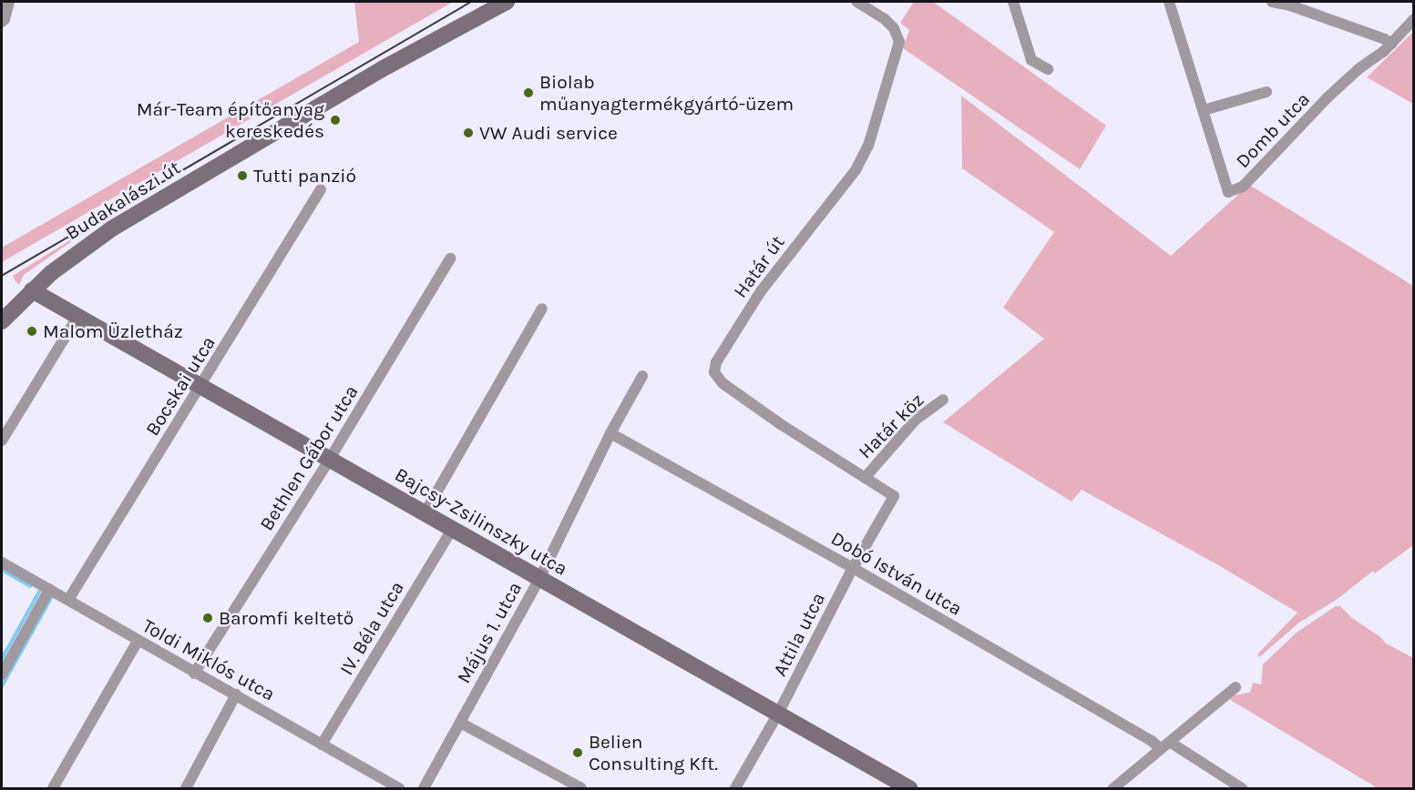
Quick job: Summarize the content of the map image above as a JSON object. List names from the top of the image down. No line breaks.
{"streets":{"street":["Domb utca","Budakalászi út","Határ út","Bocskai utca","Határ köz","Bethlen Gábor utca","Bajcsy-Zsilinszky utca","Dobó István utca","IV. Béla utca","Május 1. utca","Attila utca","Toldi Miklós utca"]},"crossings":[["Budakalászi út","Bajcsy-Zsilinszky utca"],["Határ út","Határ köz"],["Határ út","Attila utca"],["Bocskai utca","Bajcsy-Zsilinszky utca"],["Bocskai utca","Toldi Miklós utca"],["Bethlen Gábor utca","Bajcsy-Zsilinszky utca"],["Bethlen Gábor utca","Toldi Miklós utca"],["Bajcsy-Zsilinszky utca","IV. Béla utca"],["Bajcsy-Zsilinszky utca","Május 1. utca"],["Bajcsy-Zsilinszky utca","Attila utca"],["Dobó István utca","Május 1. utca"],["Dobó István utca","Attila utca"],["IV. Béla utca","Toldi Miklós utca"]],"places":["Biolab műanyagtermékgyártó-üzem","Már-Team építőanyag kereskedés","VW Audi service","Tutti panzió","Malom Üzletház","Baromfi keltető","Belien Consulting Kft."]}
